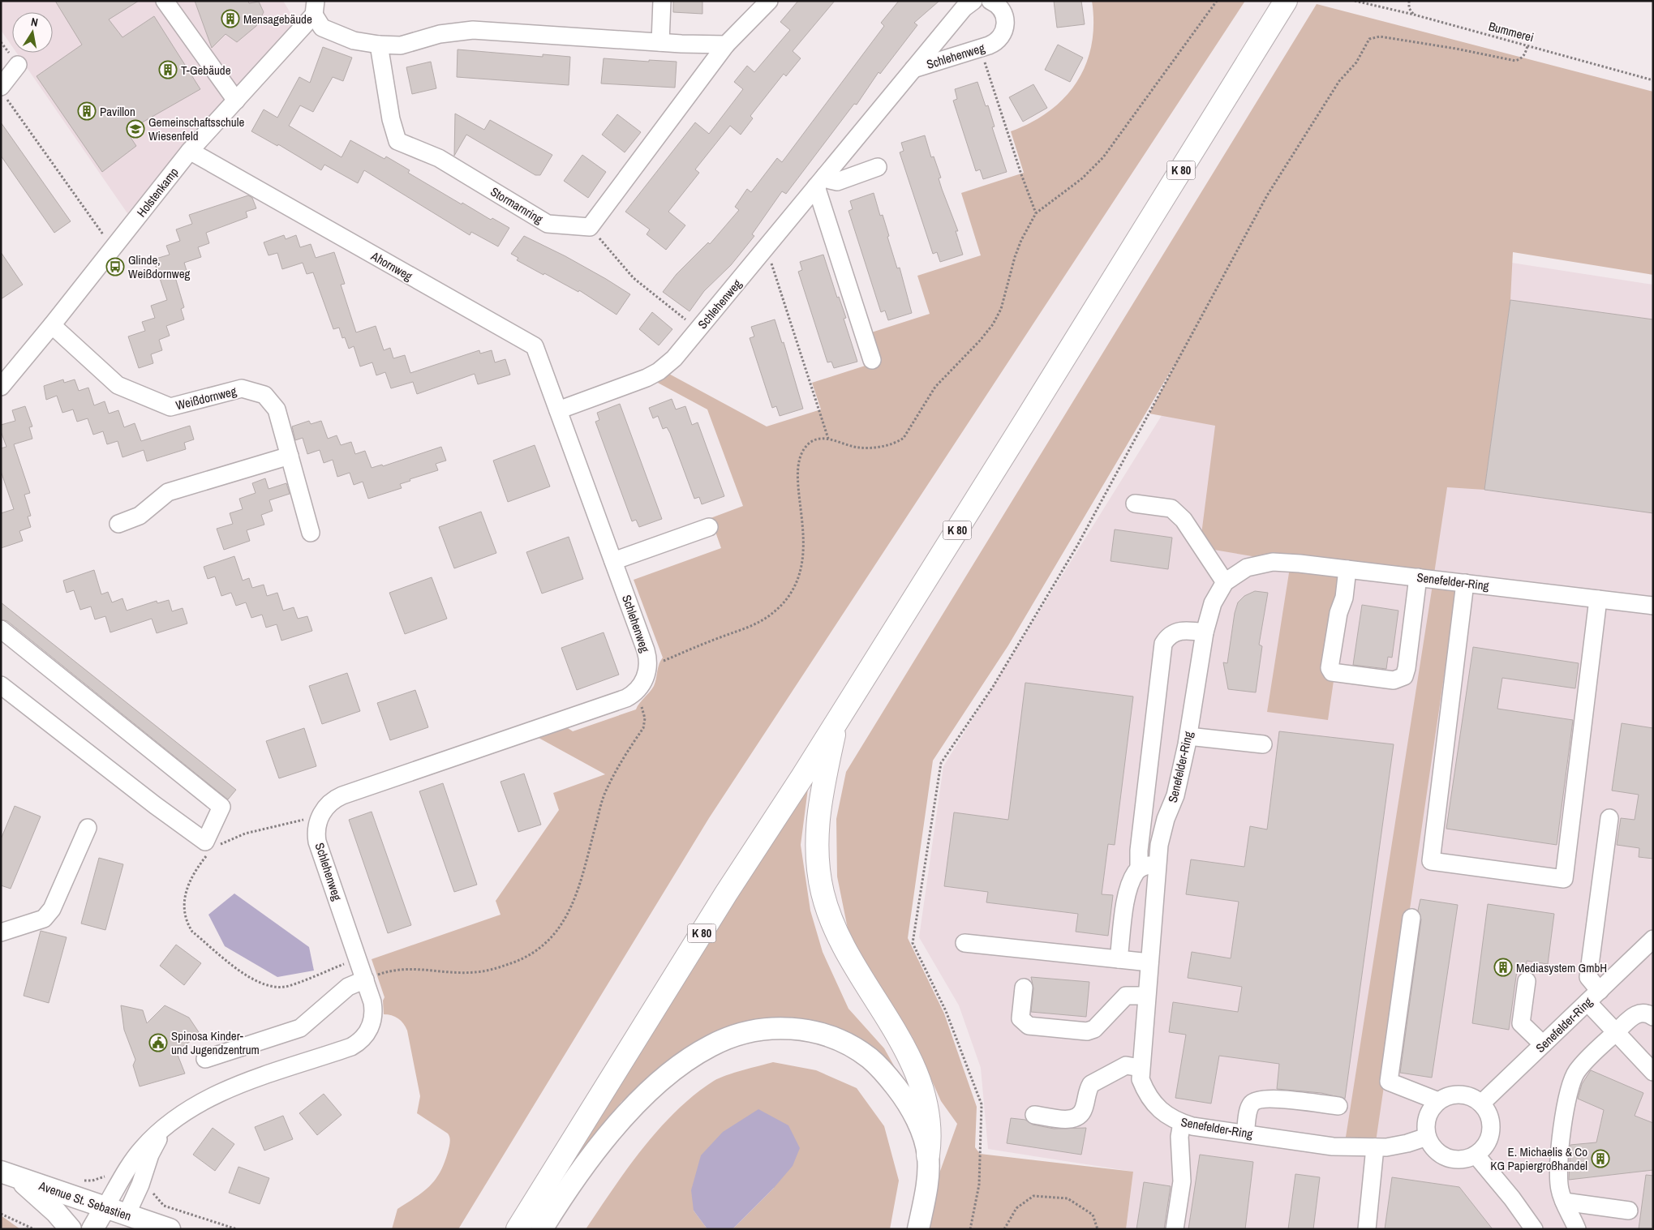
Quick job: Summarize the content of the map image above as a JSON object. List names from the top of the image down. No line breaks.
{"streets":{"highway":["K 80"],"main road":["Avenue St. Sebastien"],"street":["Schlehenweg","Holstenkamp","Stormarnring","Ahornweg","Weißdornweg","Senefelder-Ring"],"path":["Bummerei"]},"crossings":[["Schlehenweg","Ahornweg"],["Schlehenweg","Avenue St. Sebastien"],["Holstenkamp","Ahornweg"],["Holstenkamp","Weißdornweg"]],"places":{"building":["Mensagebäude","T-Gebäude","Pavillon","Mediasystem GmbH","E. Michaelis & Co KG Papiergroßhandel"],"school or university":["Gemeinschaftsschule Wiesenfeld"],"bus stop":["Glinde, Weißdornweg"],"public building":["Spinosa Kinder- und Jugendzentrum"]},"north":"top"}
